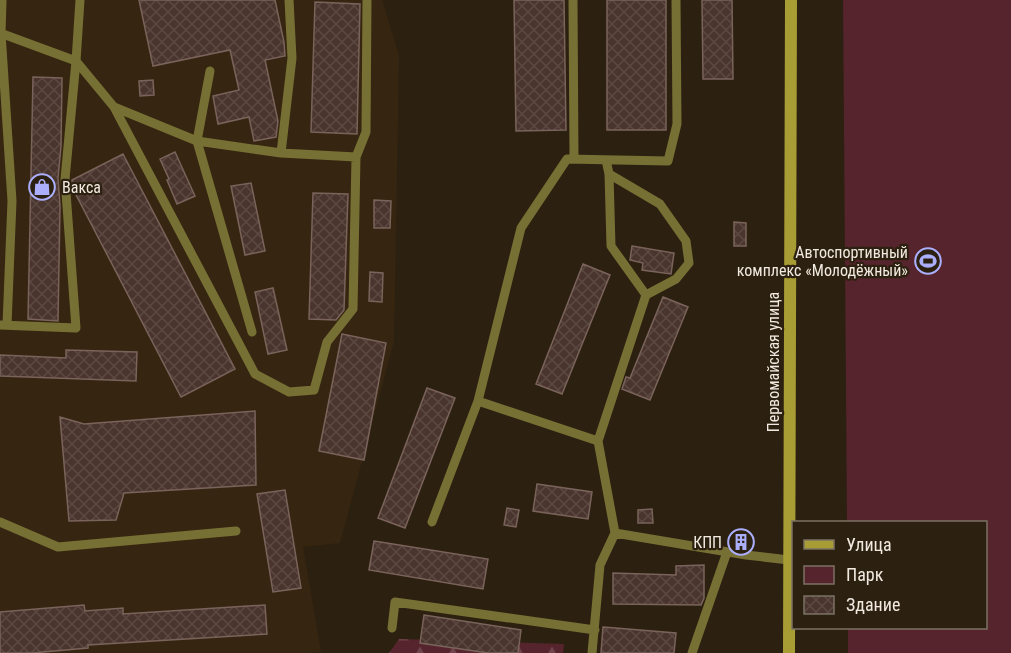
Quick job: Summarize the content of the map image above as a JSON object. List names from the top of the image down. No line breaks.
{"streets":{"street":["Первомайская улица"]},"places":{"shop":["Вакса"],"sports":["Автоспортивный комплекс «Молодёжный»"],"building":["КПП"]},"legend":["Улица","Парк","Здание"]}
